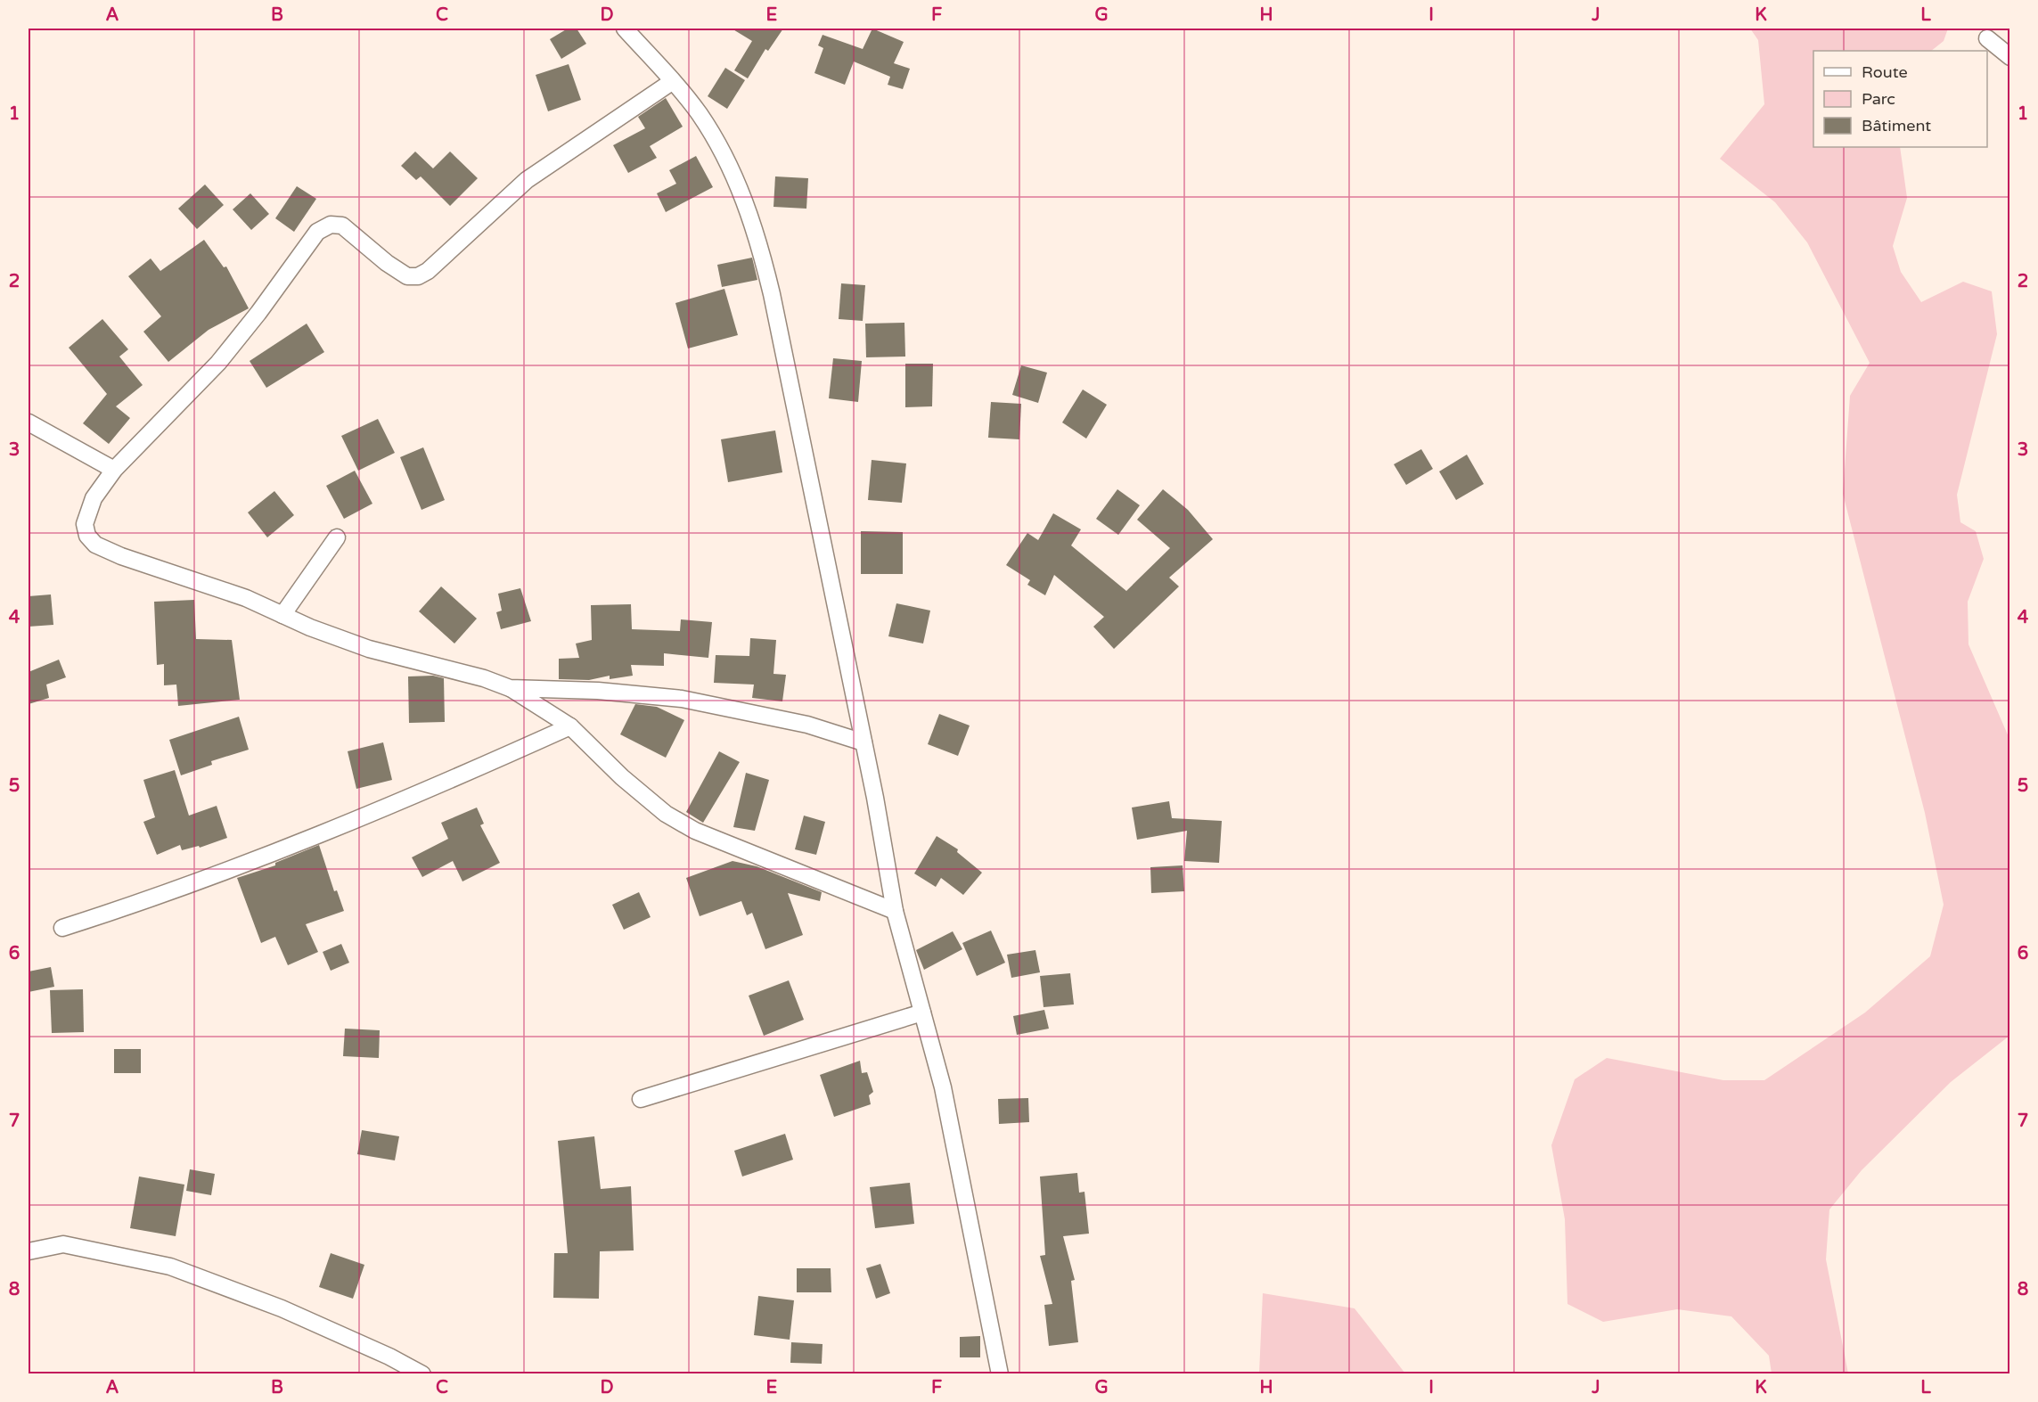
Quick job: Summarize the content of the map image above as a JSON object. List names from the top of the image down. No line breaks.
{"legend":["Route","Parc","Bâtiment"],"grid":{"columns":["A","B","C","D","E","F","G","H","I","J","K","L"],"rows":["1","2","3","4","5","6","7","8"]}}
